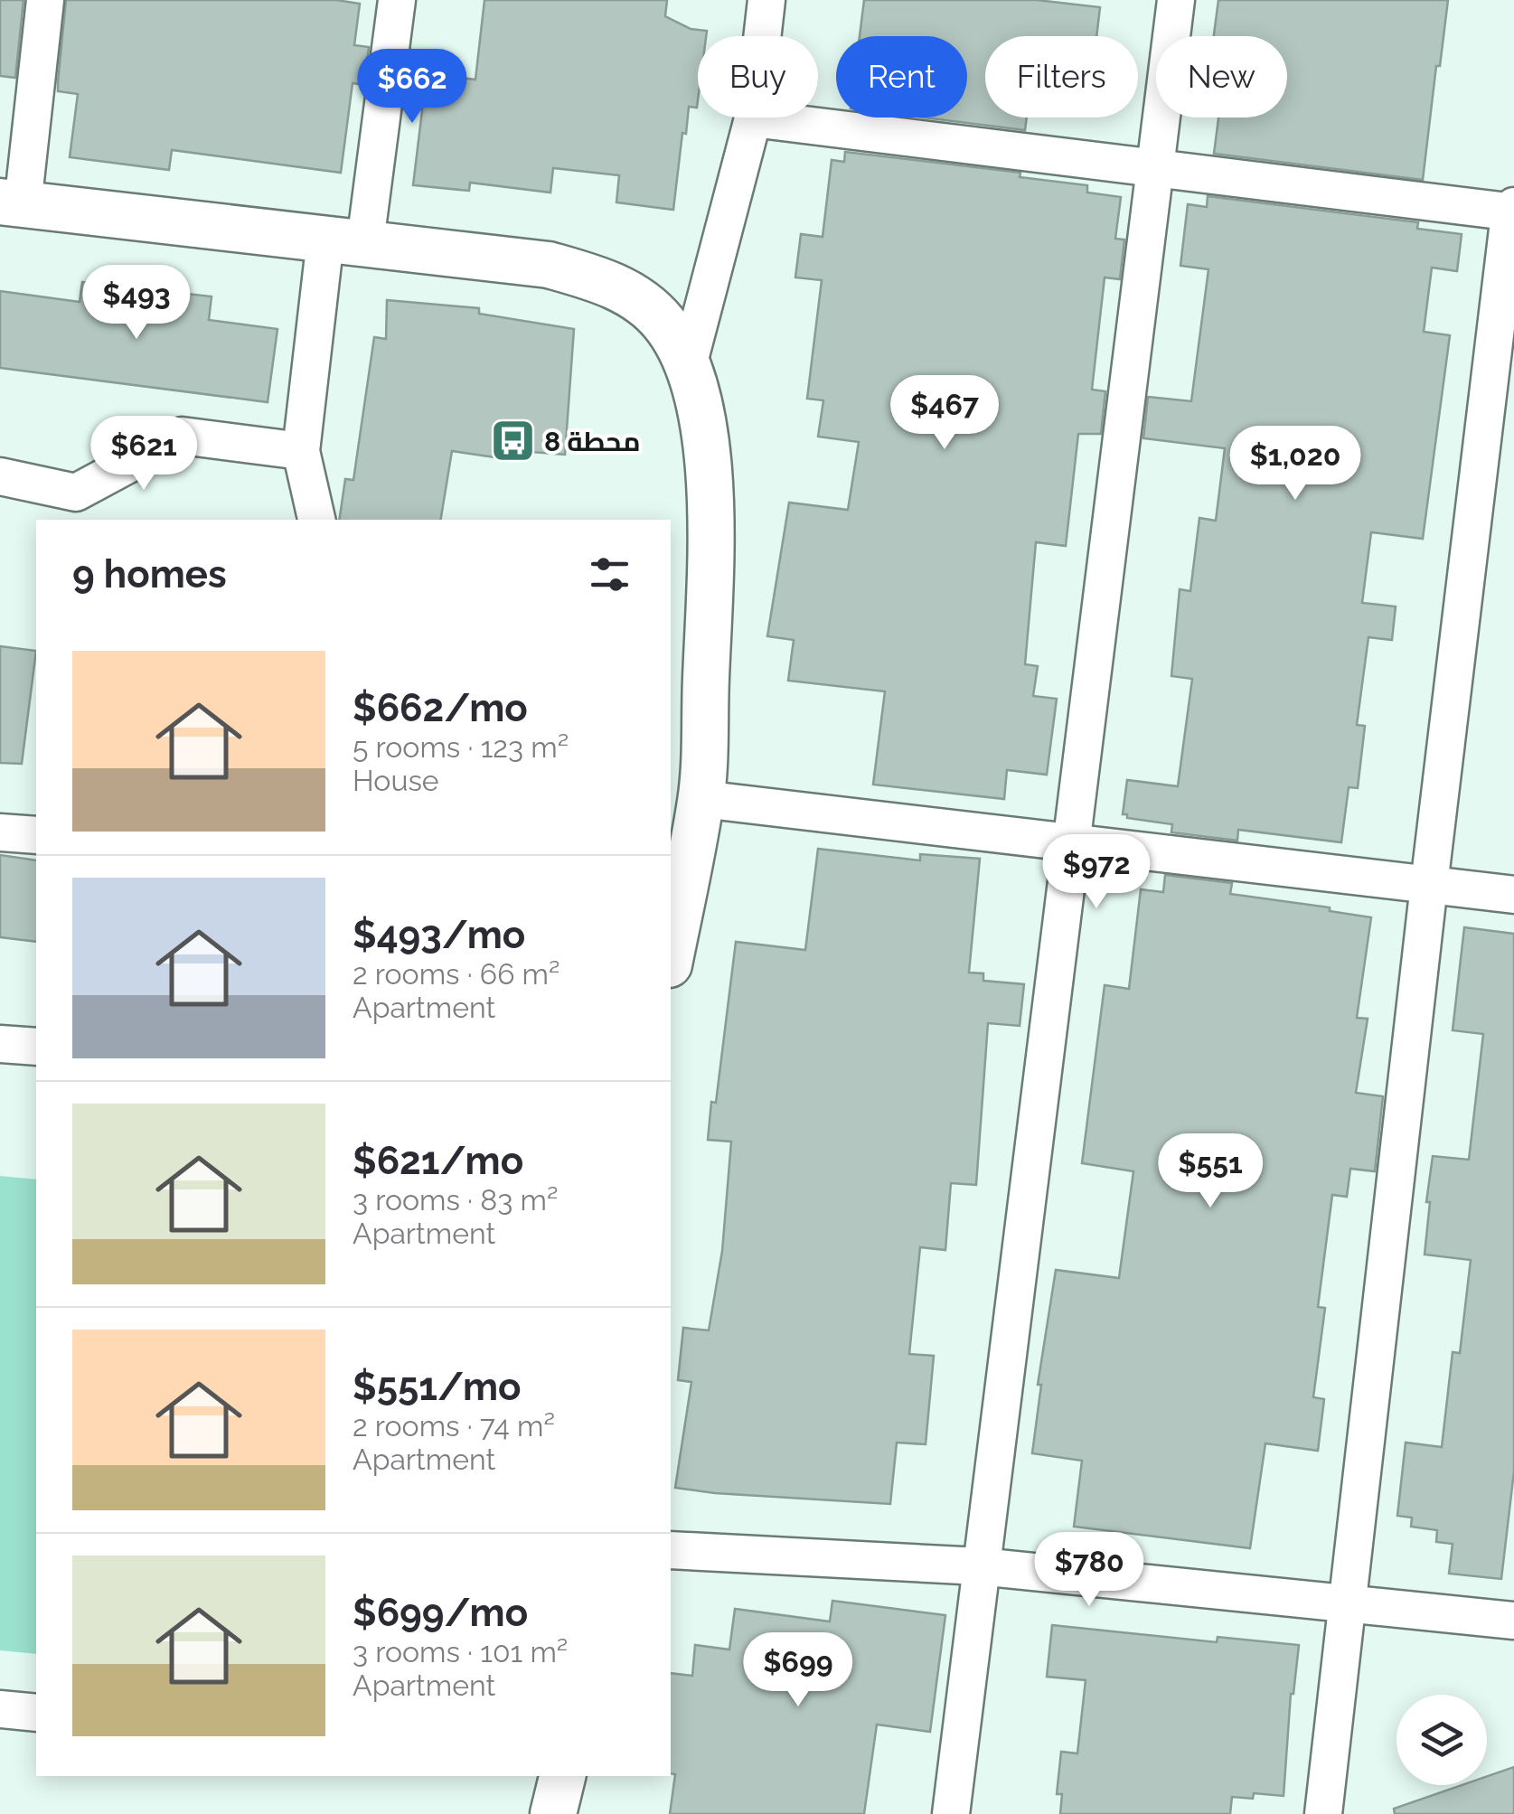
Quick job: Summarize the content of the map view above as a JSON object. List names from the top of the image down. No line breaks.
{"places":{"bus stop":["محطة 8"]},"page":{"chip":["Buy","Rent","Filters","New"],"price":["$662","$493","$467","$621","$1,020","$972","$551","$780","$699"],"heading":"9 homes","list":[{"name":"$662/mo","note":"5 rooms · 123 m² · House"},{"name":"$493/mo","note":"2 rooms · 66 m² · Apartment"},{"name":"$621/mo","note":"3 rooms · 83 m² · Apartment"},{"name":"$551/mo","note":"2 rooms · 74 m² · Apartment"},{"name":"$699/mo","note":"3 rooms · 101 m² · Apartment"}]}}
